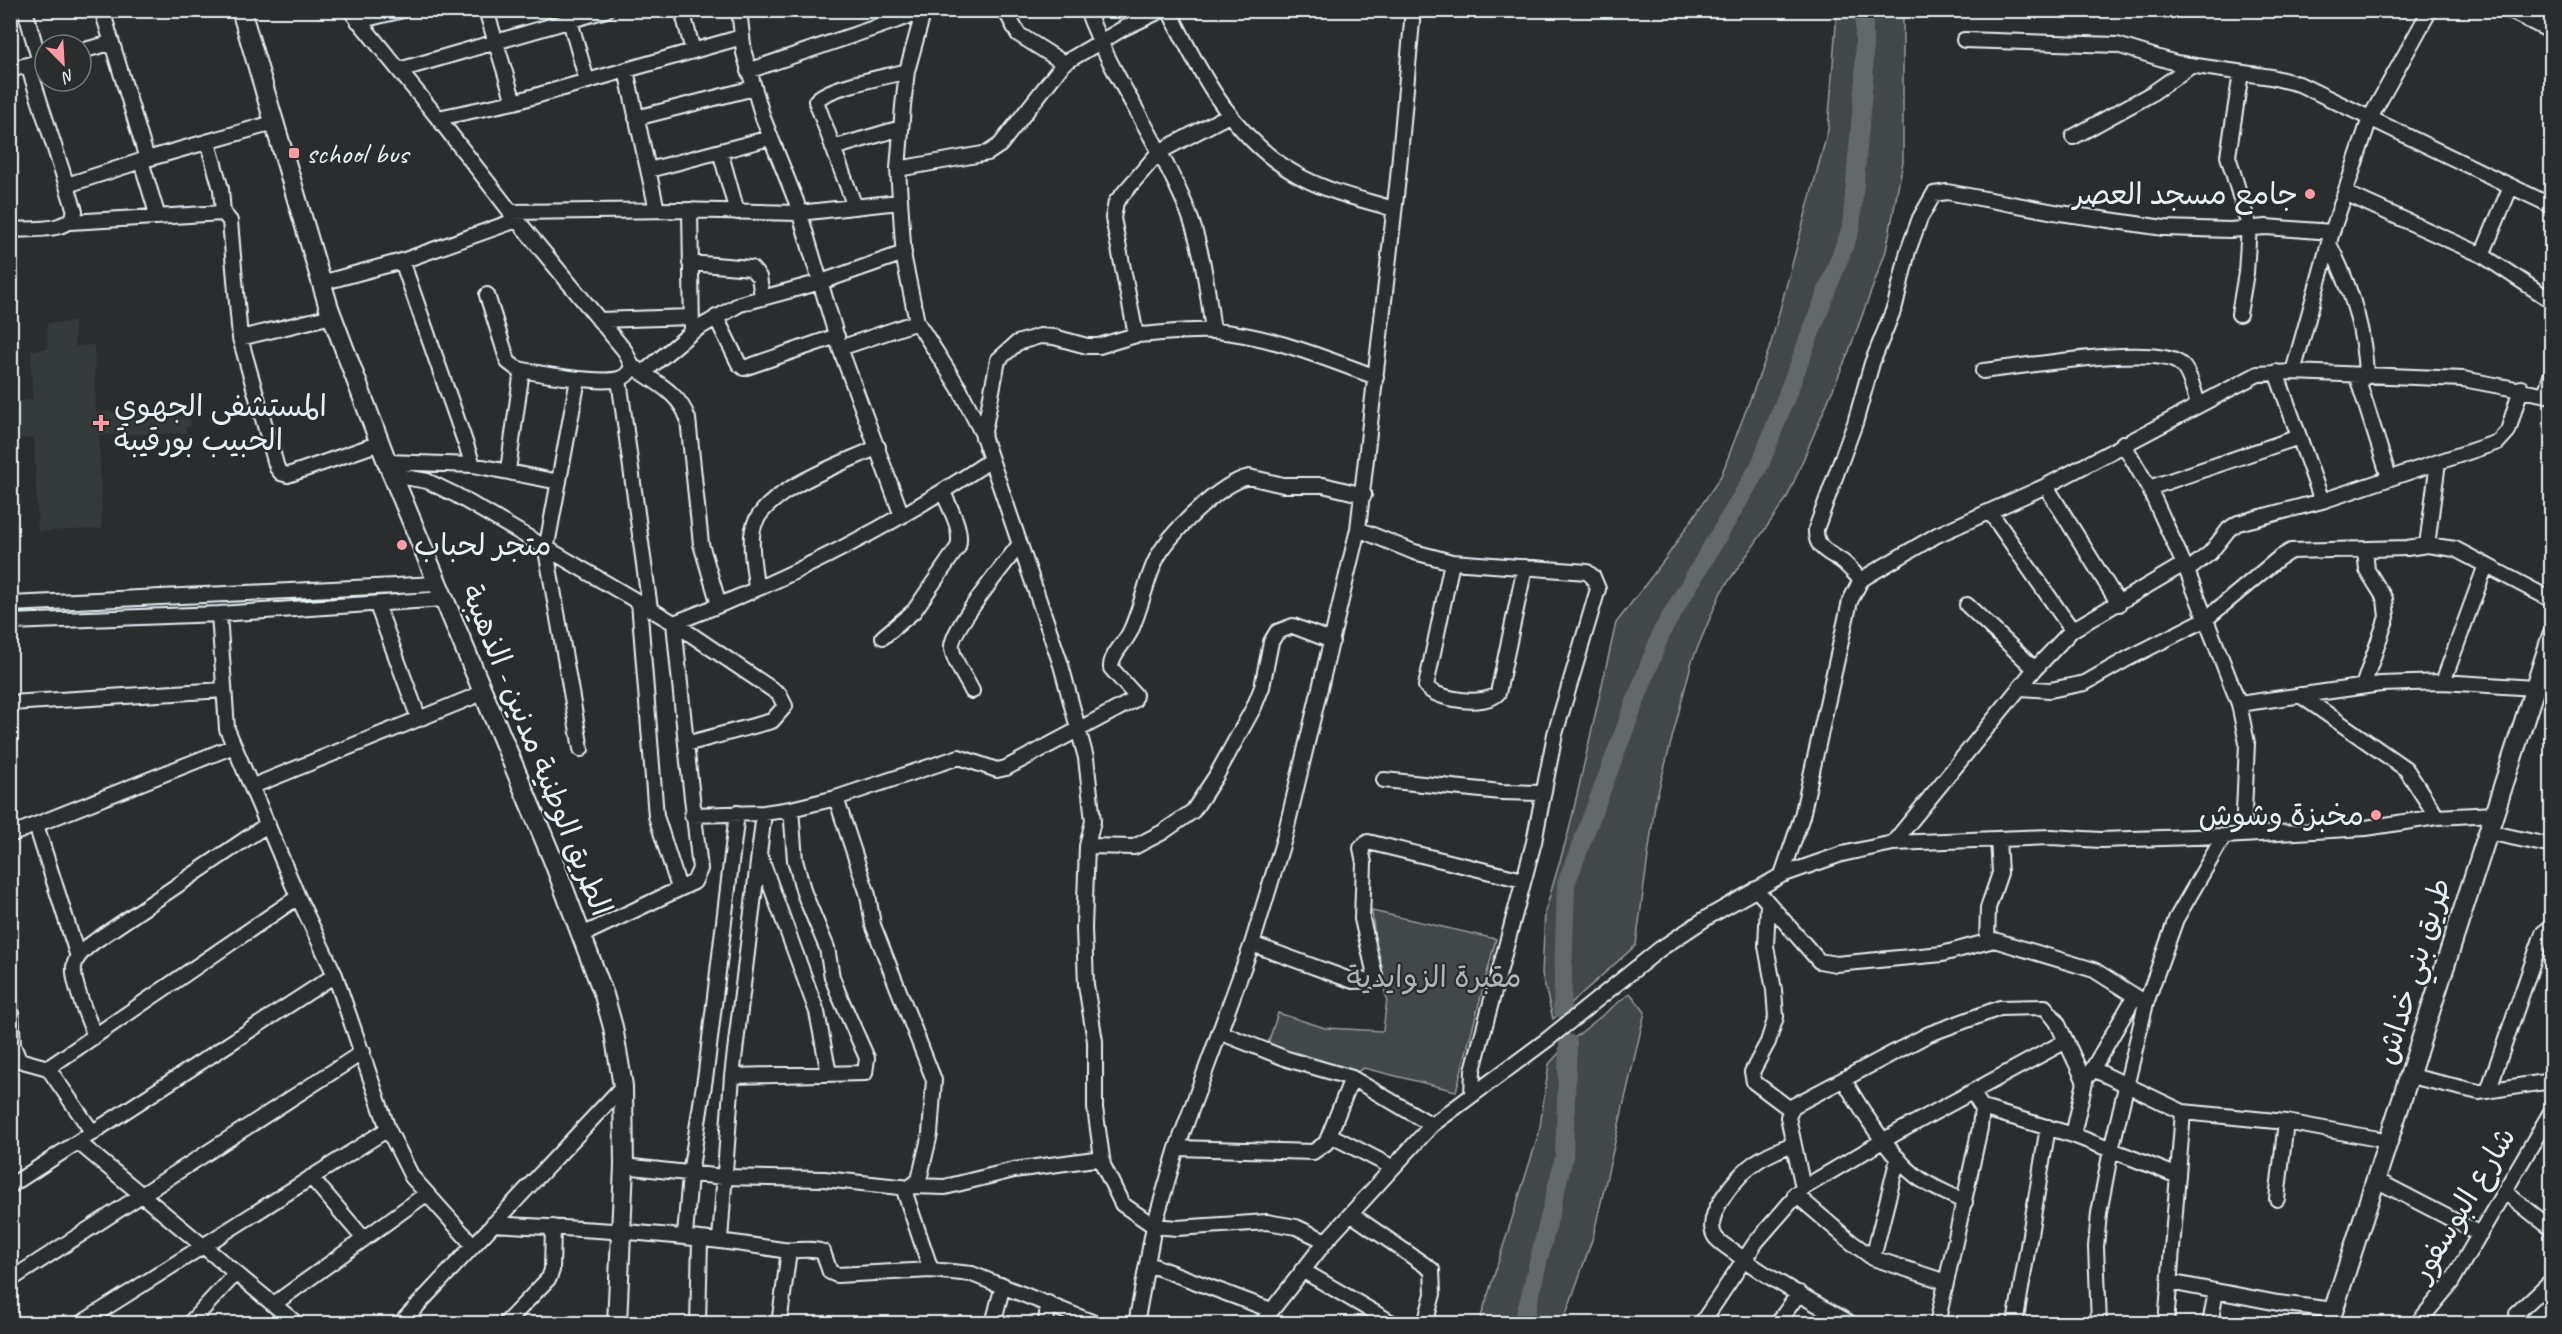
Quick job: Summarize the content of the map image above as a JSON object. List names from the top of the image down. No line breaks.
{"streets":{"main road":["الطريق الوطنية مدنين - الذهيبة","طريق بني خداش"],"street":["شارع البوسفور"]},"parks":["مقبرة الزوايدية"],"places":{"transit":["school bus"],"other":["جامع مسجد العصر","متجر لحباب","مخبزة وشوش"],"health":["المستشفى الجهوي الحبيب بورقيبة"]},"north":"bottom right"}
